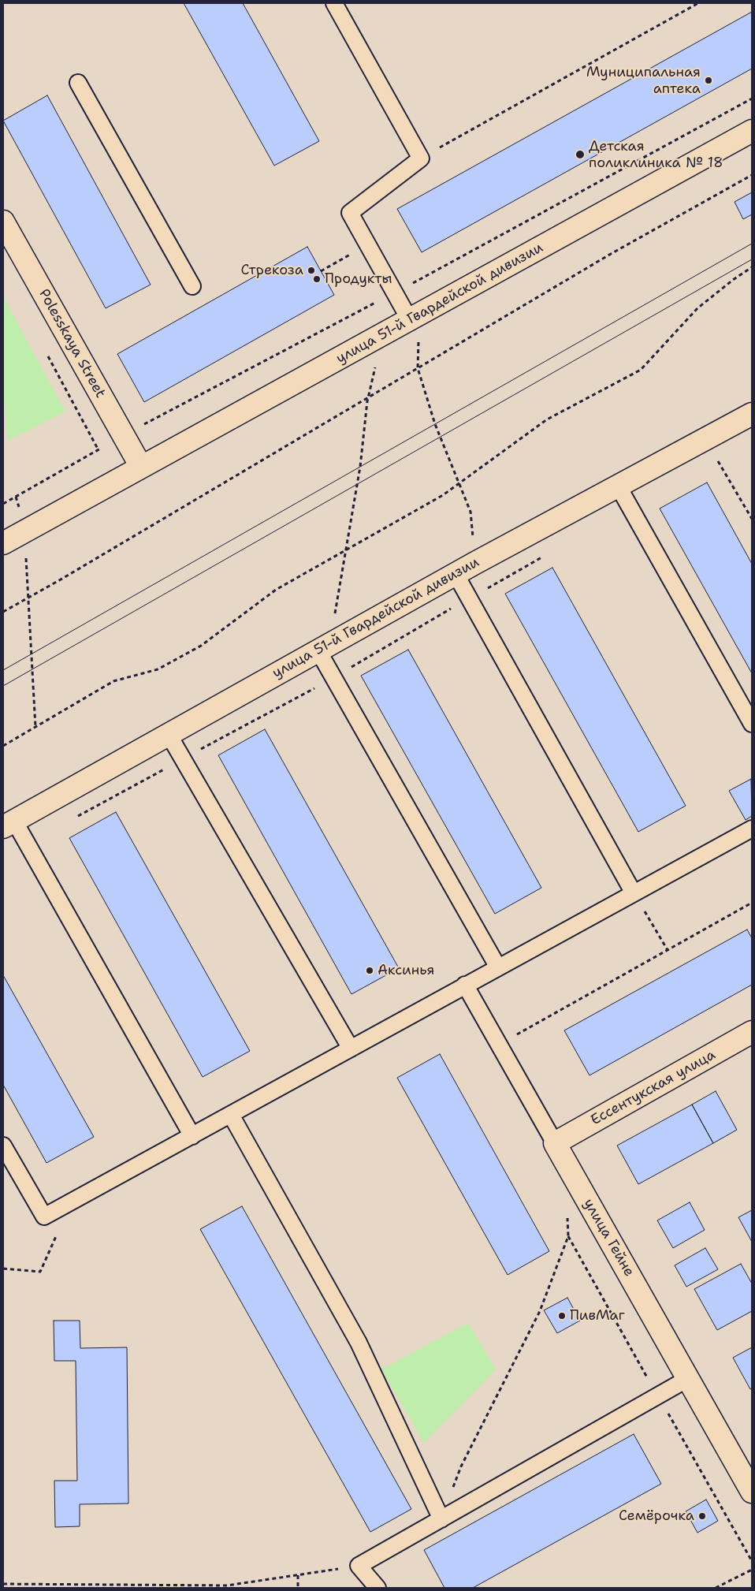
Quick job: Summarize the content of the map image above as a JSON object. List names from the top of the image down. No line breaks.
{"streets":{"main road":["улица 51-й Гвардейской дивизии","Polesskaya Street","Ессентукская улица","улица Гейне"]},"crossings":[["улица 51-й Гвардейской дивизии","Polesskaya Street"],["Ессентукская улица","улица Гейне"]],"places":["Муниципальная аптека","Детская поликлиника № 18","Стрекоза","Продукты","Аксинья","ПивМаг","Семёрочка"]}
